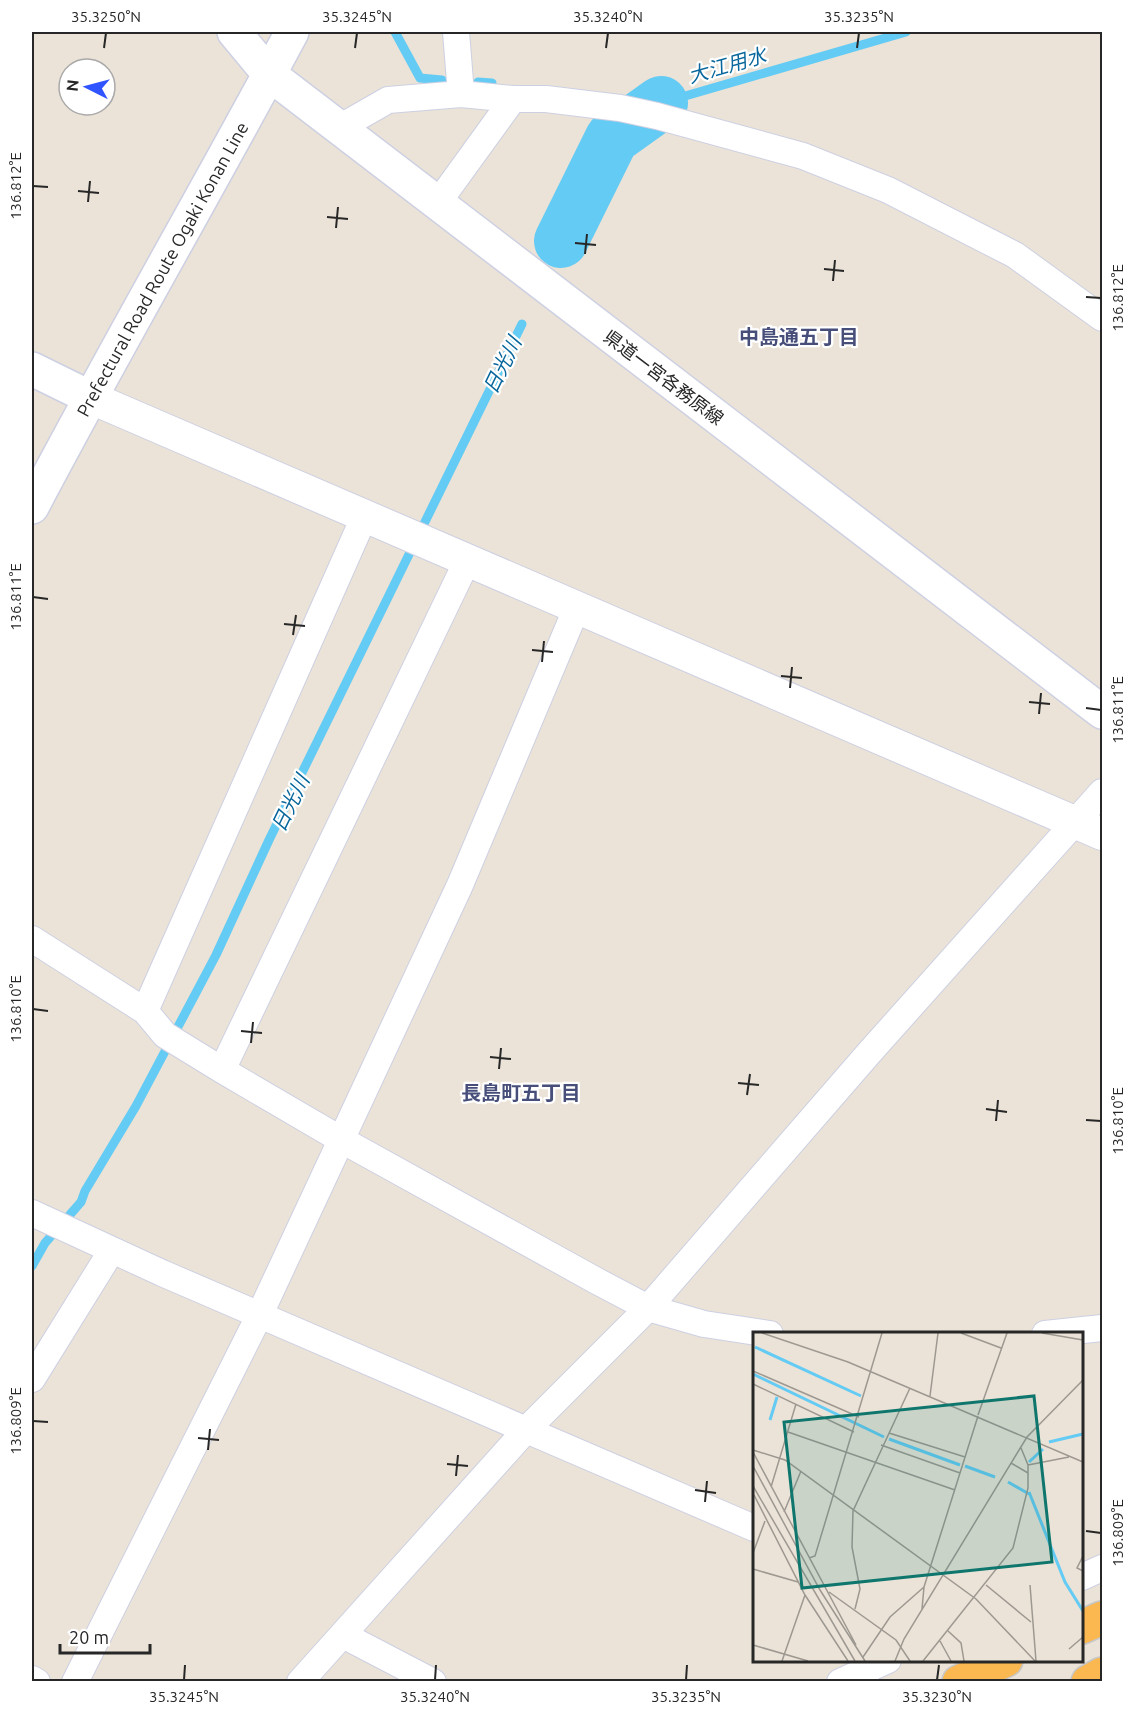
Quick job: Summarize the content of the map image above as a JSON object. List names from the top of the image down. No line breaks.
{"streets":{"main road":["Prefectural Road Route Ogaki Konan Line","県道一宮各務原線"]},"crossings":[["Prefectural Road Route Ogaki Konan Line","県道一宮各務原線"]],"districts":["中島通五丁目","長島町五丁目"],"water":["大江用水","日光川"],"scale_bar":"20 m","north":"left","coordinates":["35.3250°N","35.3245°N","35.3240°N","35.3235°N","136.812°E","136.811°E","136.810°E","136.809°E","35.3230°N"]}
